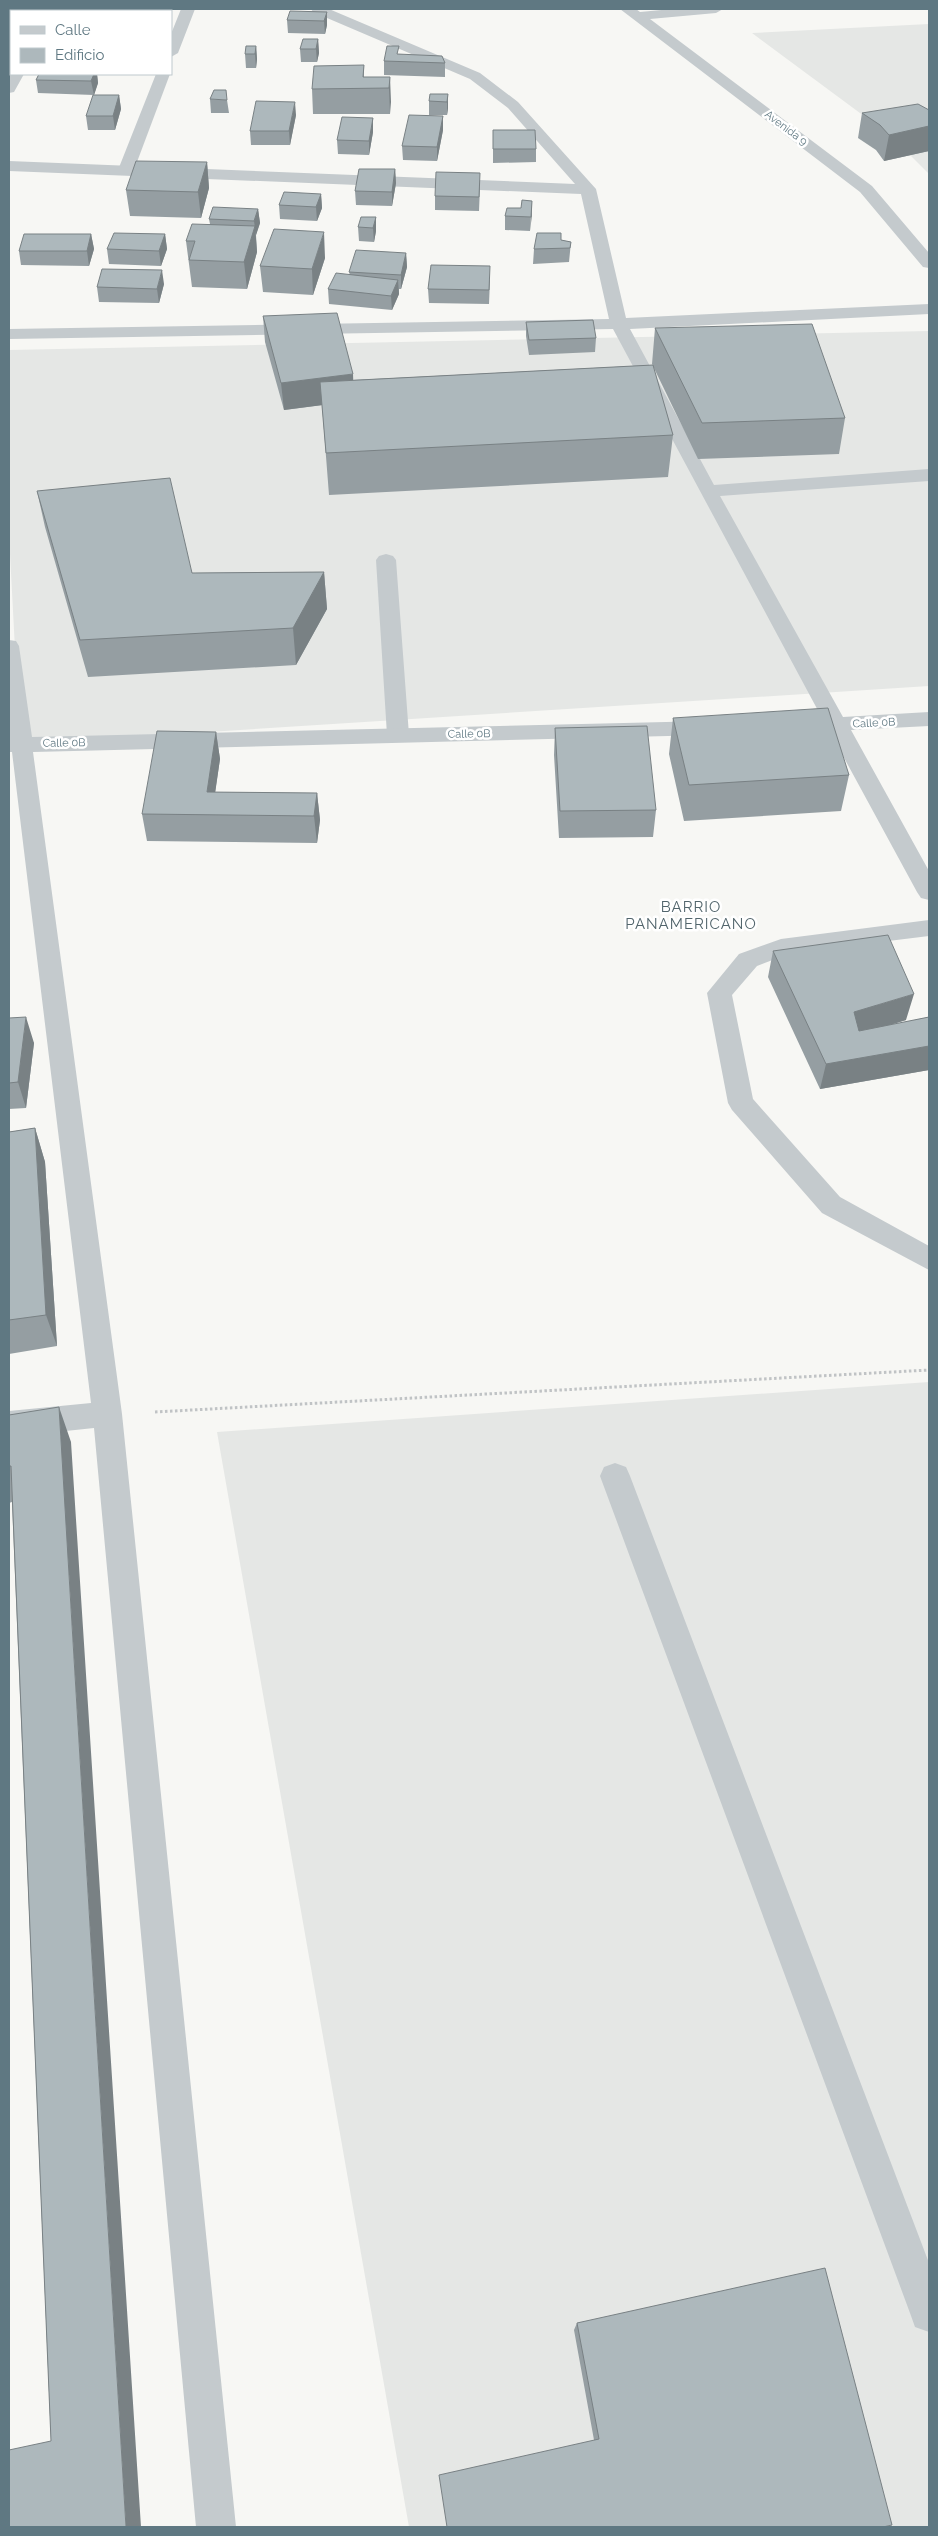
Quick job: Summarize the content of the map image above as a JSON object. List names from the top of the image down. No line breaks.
{"streets":{"street":["Avenida 9","Calle 0B"]},"districts":["BARRIO PANAMERICANO"],"legend":["Calle","Edificio"]}
